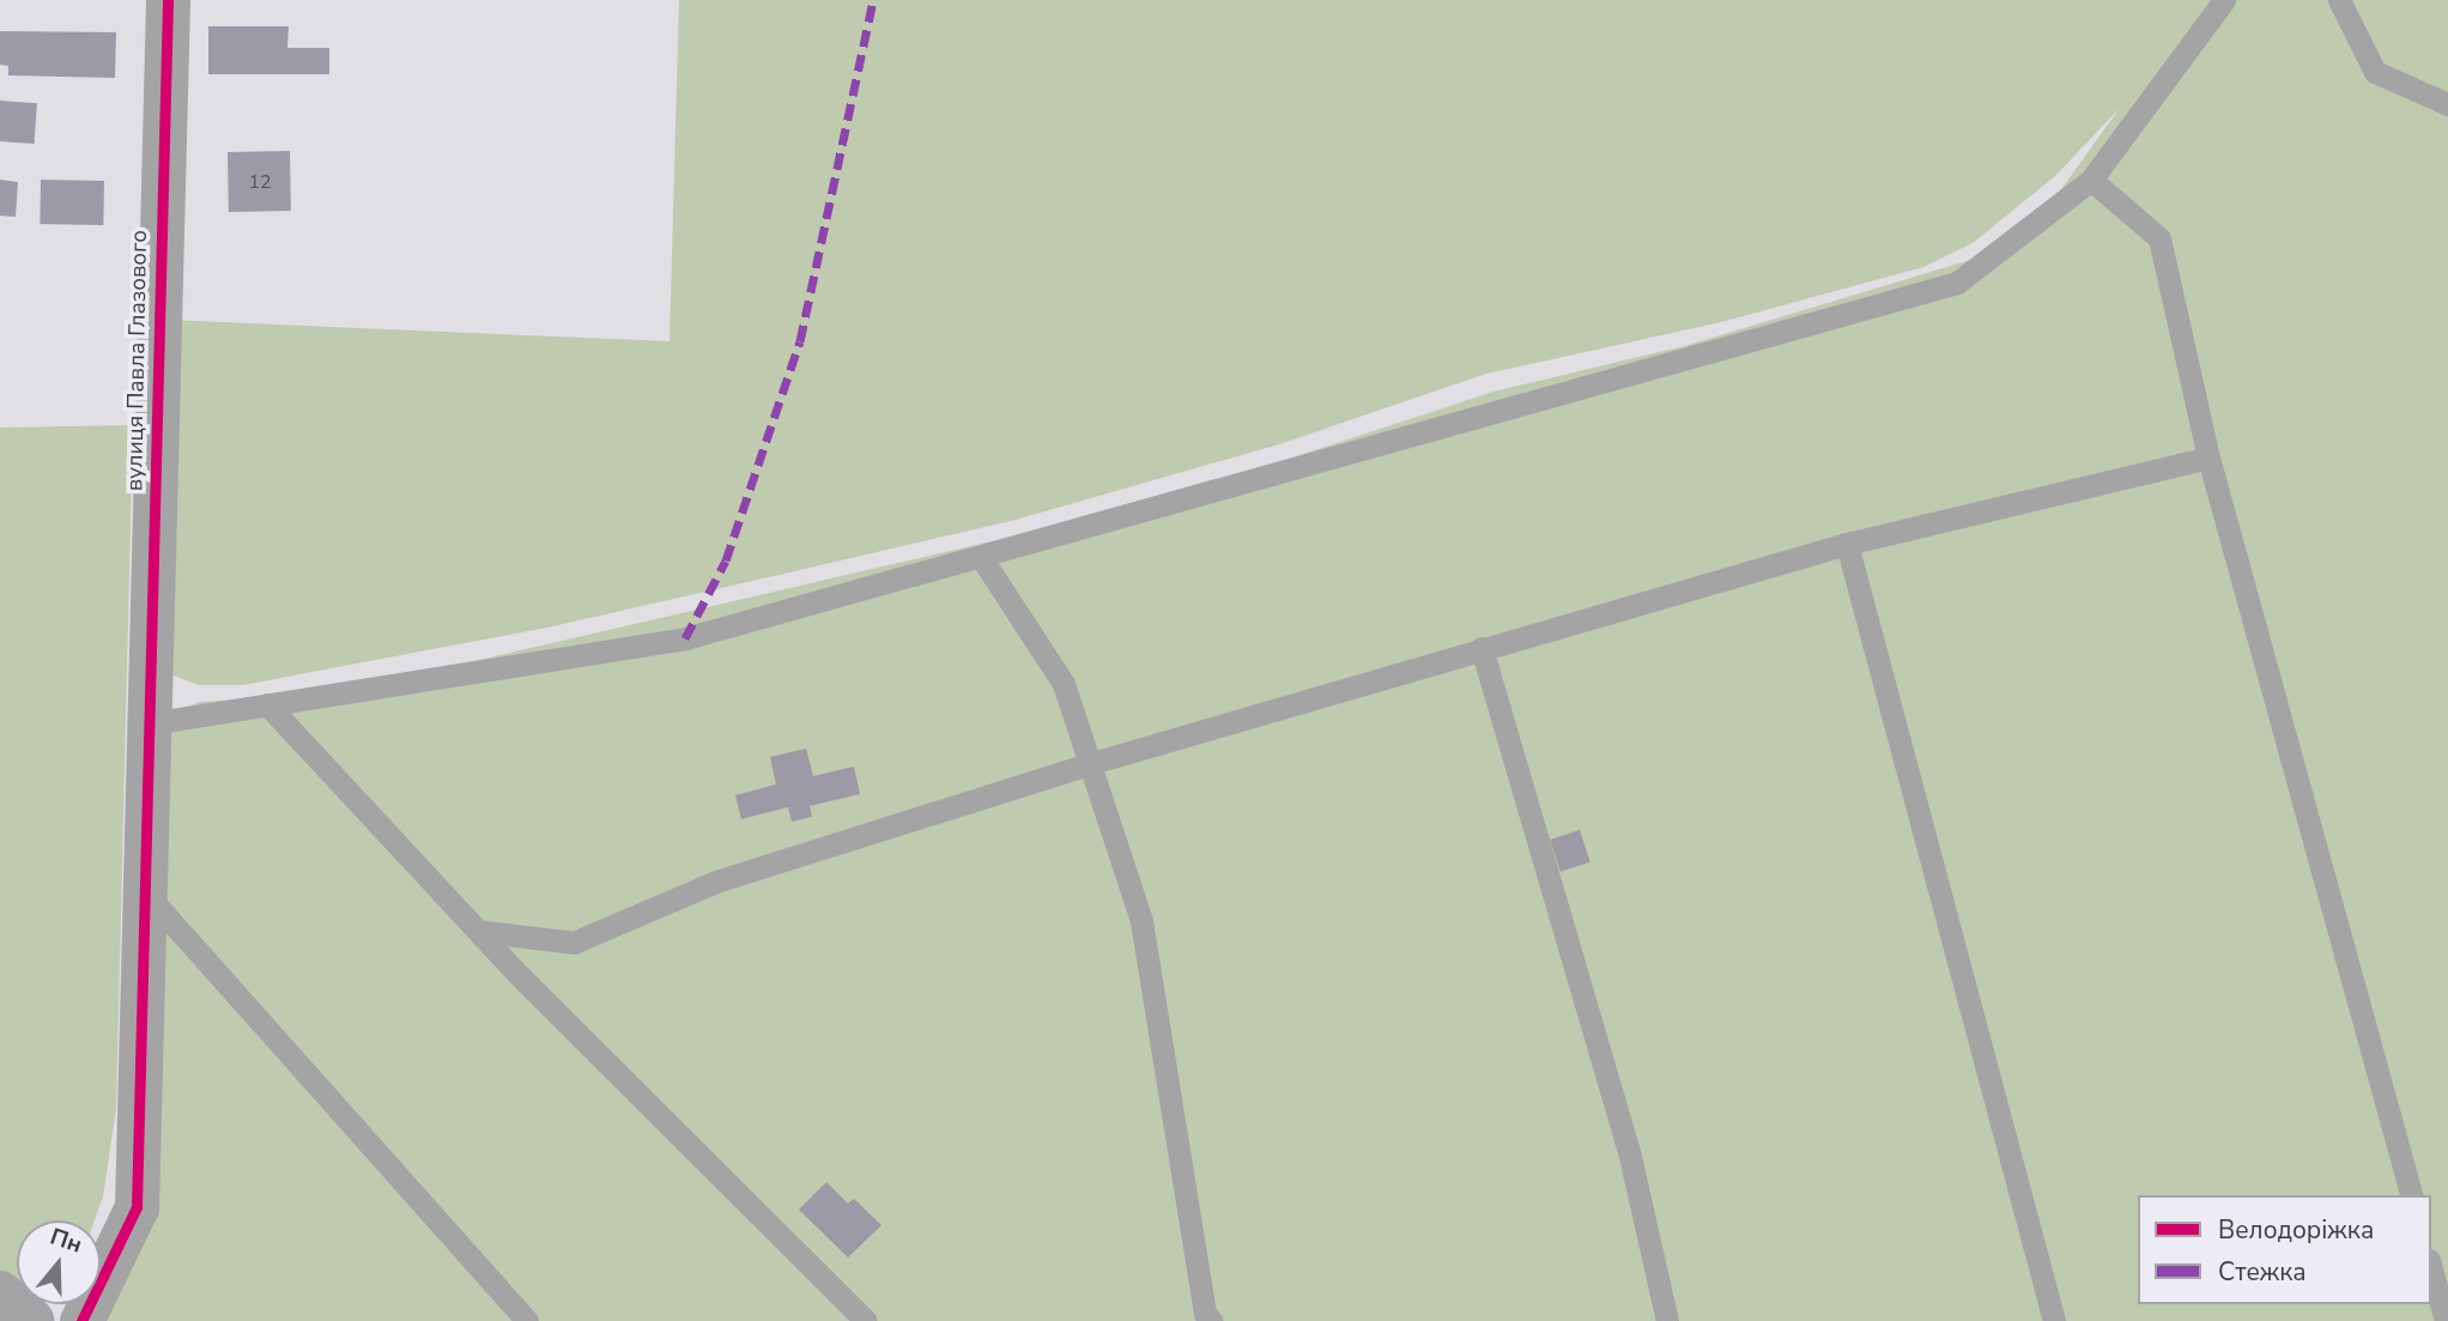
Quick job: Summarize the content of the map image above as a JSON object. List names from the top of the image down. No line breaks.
{"streets":{"street":["вулиця Павла Глазового"]},"house_numbers":["12"],"legend":["Велодоріжка","Стежка"],"north":"top"}
